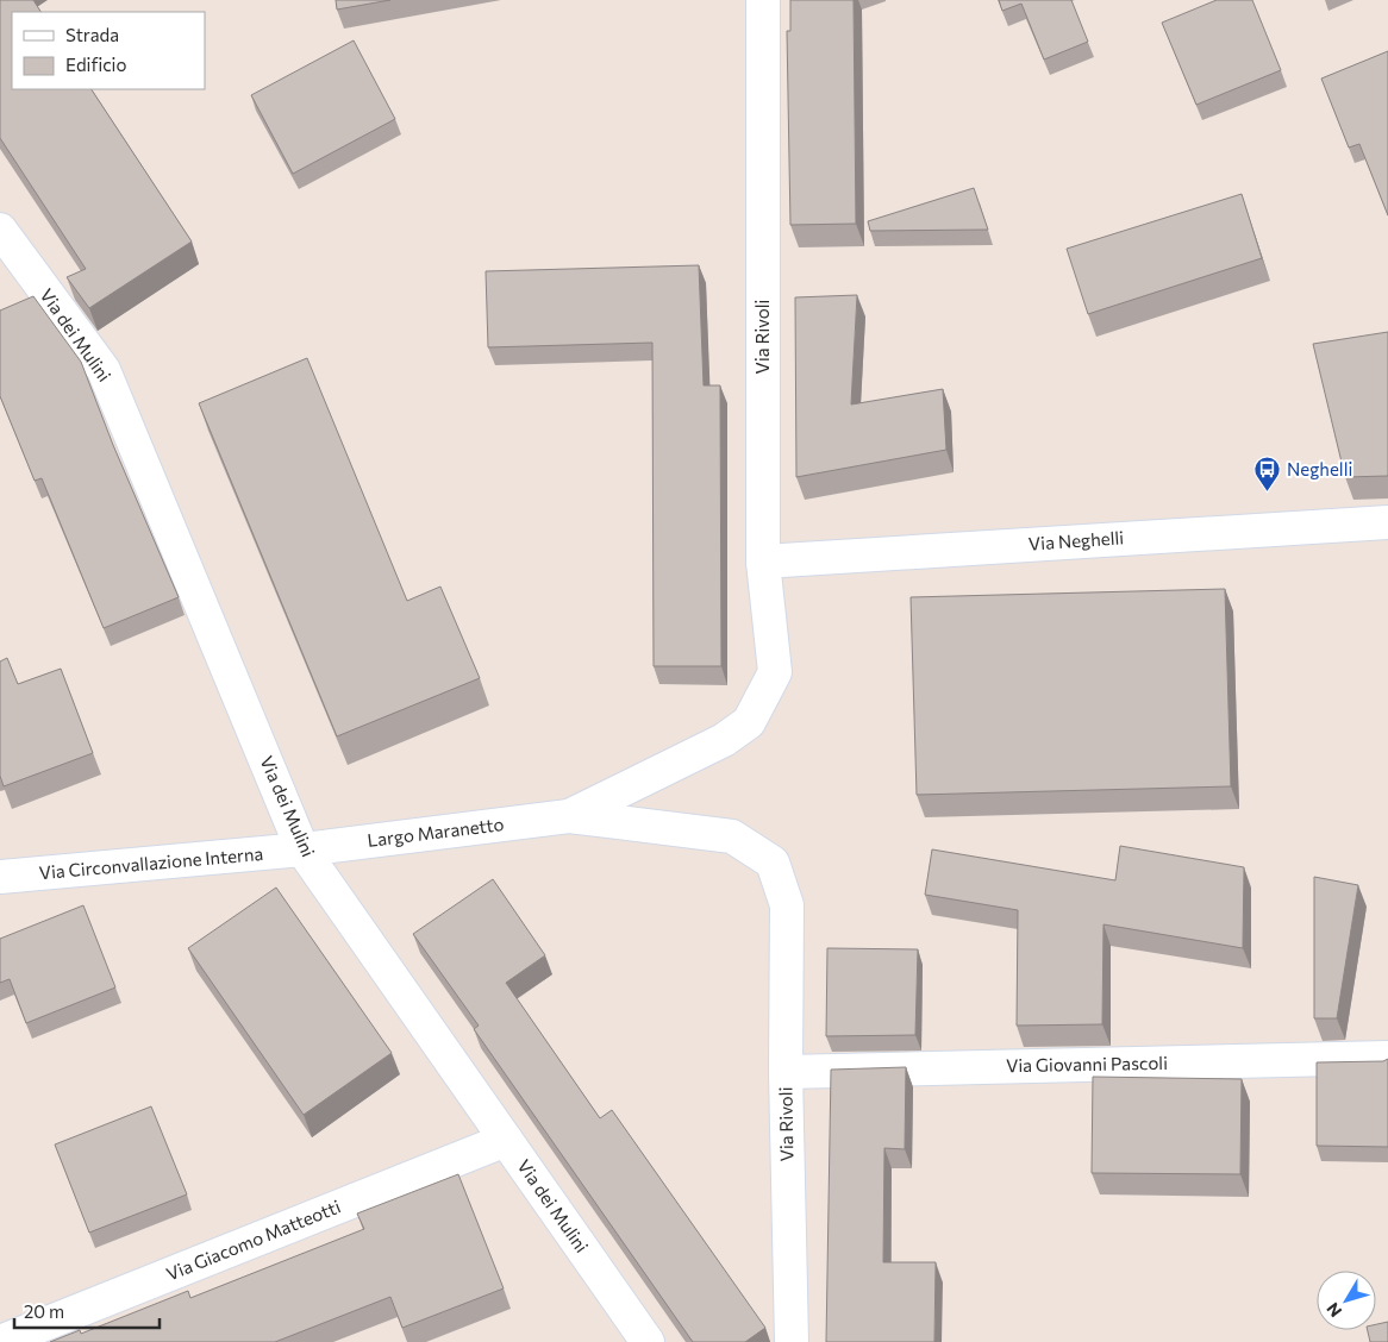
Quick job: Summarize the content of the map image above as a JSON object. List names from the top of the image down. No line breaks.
{"streets":{"street":["Via dei Mulini","Via Rivoli","Via Neghelli","Largo Maranetto","Via Circonvallazione Interna","Via Giovanni Pascoli","Via Giacomo Matteotti"]},"crossings":[["Via dei Mulini","Largo Maranetto"],["Via dei Mulini","Via Circonvallazione Interna"],["Via dei Mulini","Via Giacomo Matteotti"],["Via Rivoli","Via Neghelli"],["Via Rivoli","Largo Maranetto"],["Via Rivoli","Via Giovanni Pascoli"],["Largo Maranetto","Via Circonvallazione Interna"]],"places":{"bus stop":["Neghelli"]},"legend":["Strada","Edificio"],"scale_bar":"20 m","north":"bottom left"}
